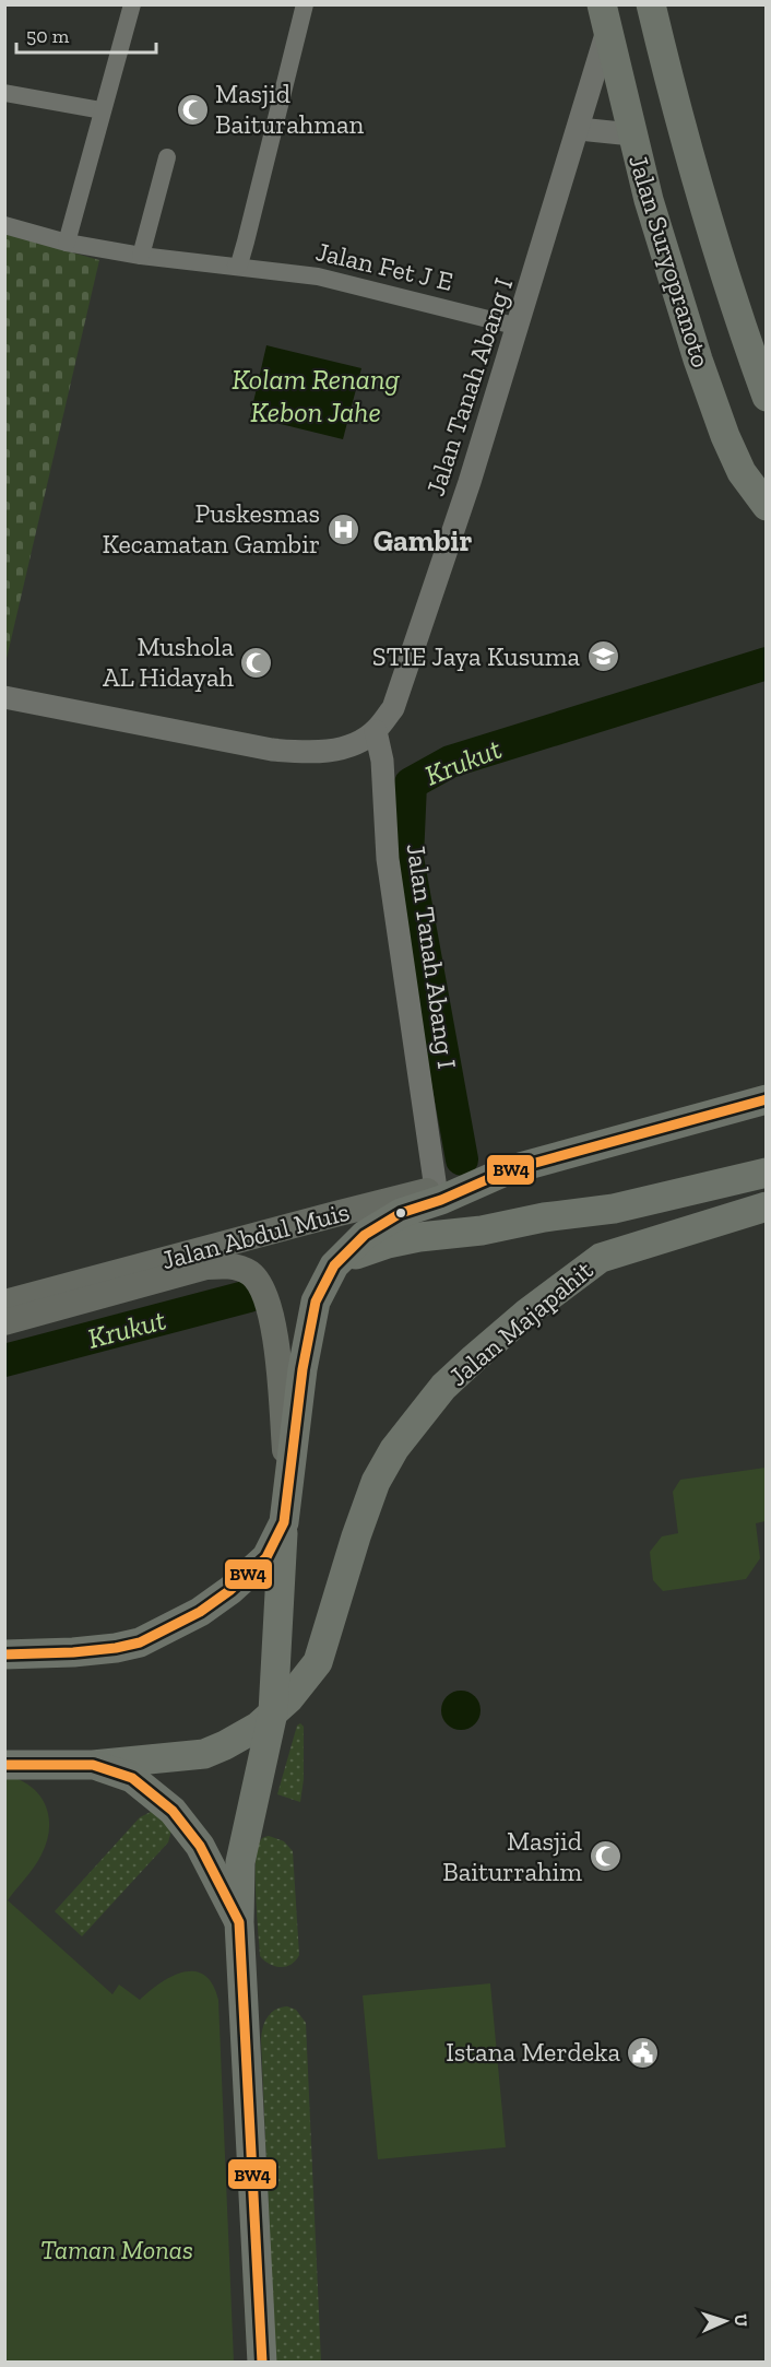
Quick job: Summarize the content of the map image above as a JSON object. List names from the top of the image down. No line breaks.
{"streets":{"main road":["Jalan Suryopranoto","Jalan Abdul Muis","Jalan Majapahit"],"street":["Jalan Fet J E","Jalan Tanah Abang I"]},"crossings":[["Jalan Suryopranoto","Jalan Tanah Abang I"],["Jalan Fet J E","Jalan Tanah Abang I"],["Jalan Tanah Abang I","Jalan Abdul Muis"]],"districts":["Gambir"],"water":["Kolam Renang Kebon Jahe","Krukut"],"parks":["Taman Monas"],"places":{"mosque":["Masjid Baiturahman","Mushola AL Hidayah","Masjid Baiturrahim"],"hospital":["Puskesmas Kecamatan Gambir"],"school or university":["STIE Jaya Kusuma"],"public building":["Istana Merdeka"]},"lines":["transit line BW4"],"scale_bar":"50 m","north":"right"}
